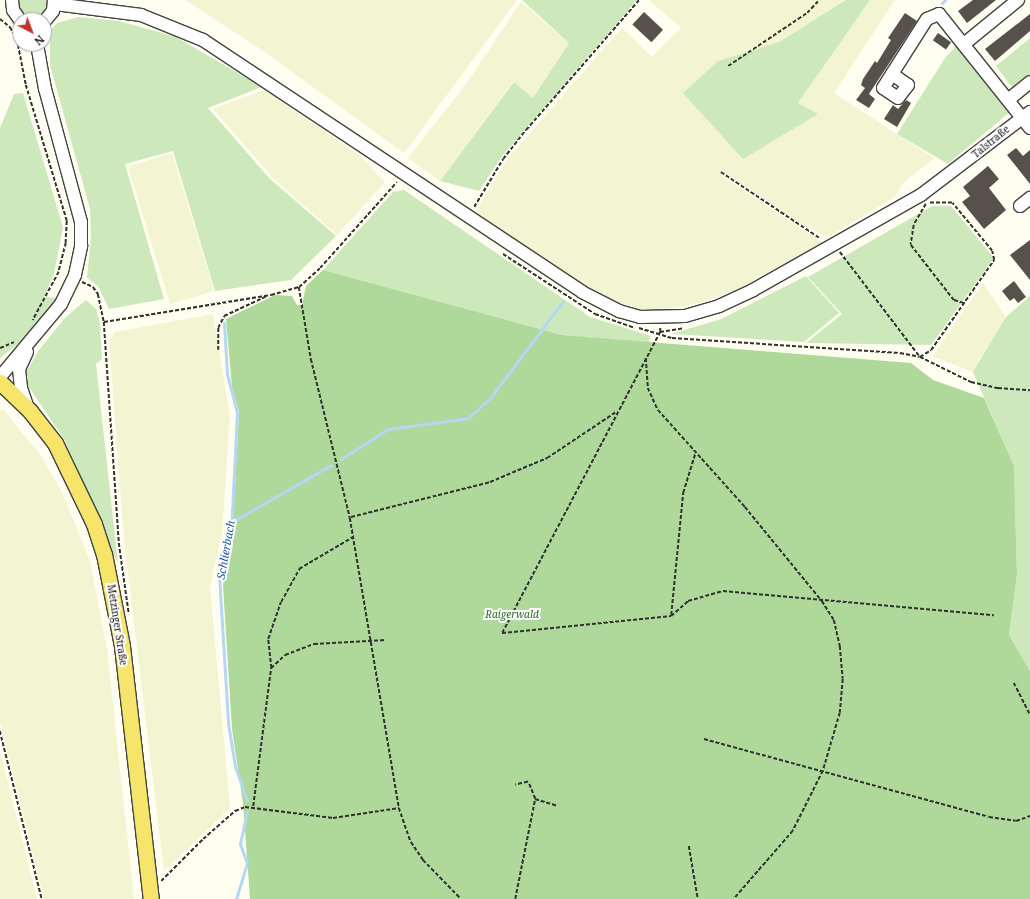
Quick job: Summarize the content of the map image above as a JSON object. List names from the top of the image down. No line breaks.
{"streets":{"main road":["Metzinger Straße"],"street":["Talstraße"]},"water":["Schlierbach"],"parks":["Raigerwald"],"north":"bottom right"}
